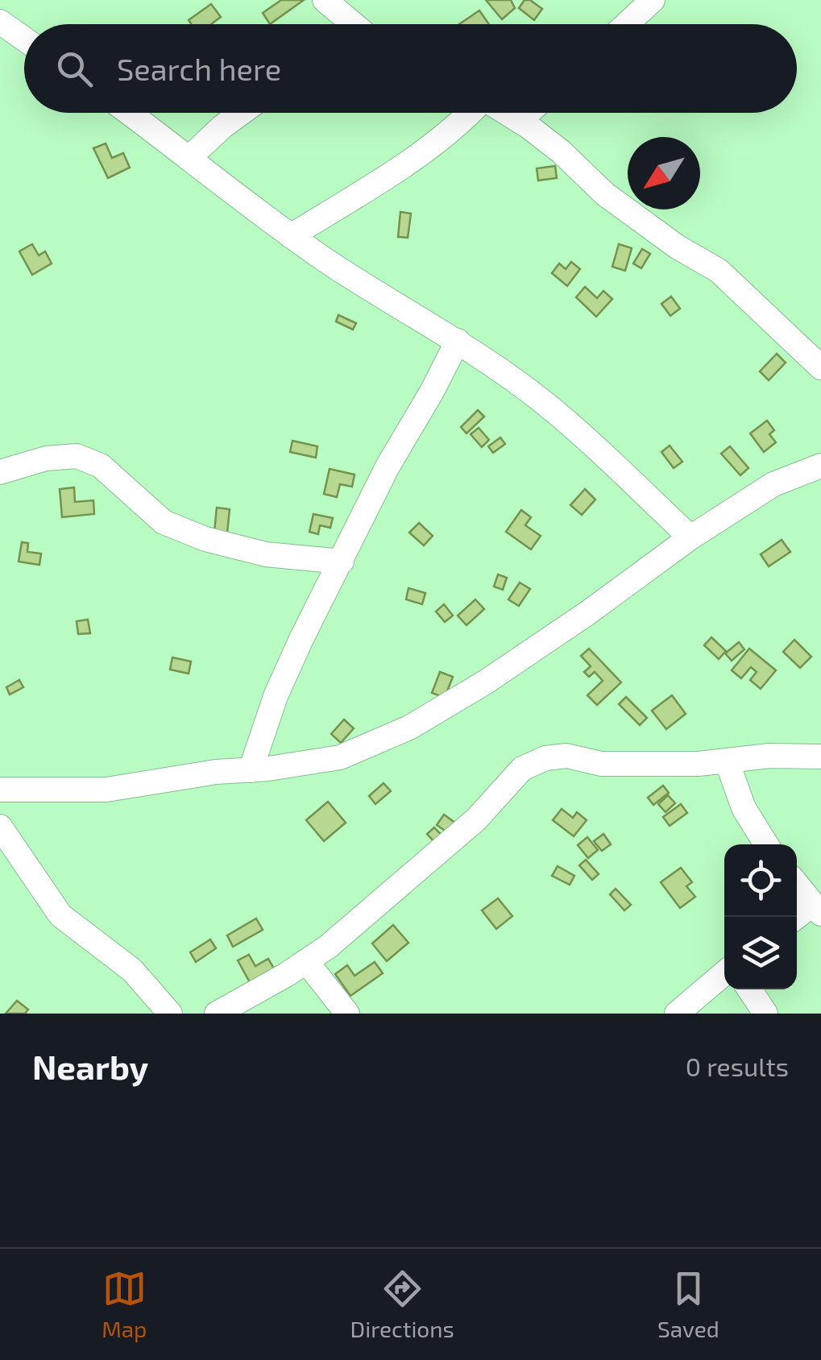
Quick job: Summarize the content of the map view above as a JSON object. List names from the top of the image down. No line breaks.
{"north":"bottom left","page":{"search":"Search here","heading":["Nearby","0 results"],"nav":["Map","Directions","Saved"]}}
